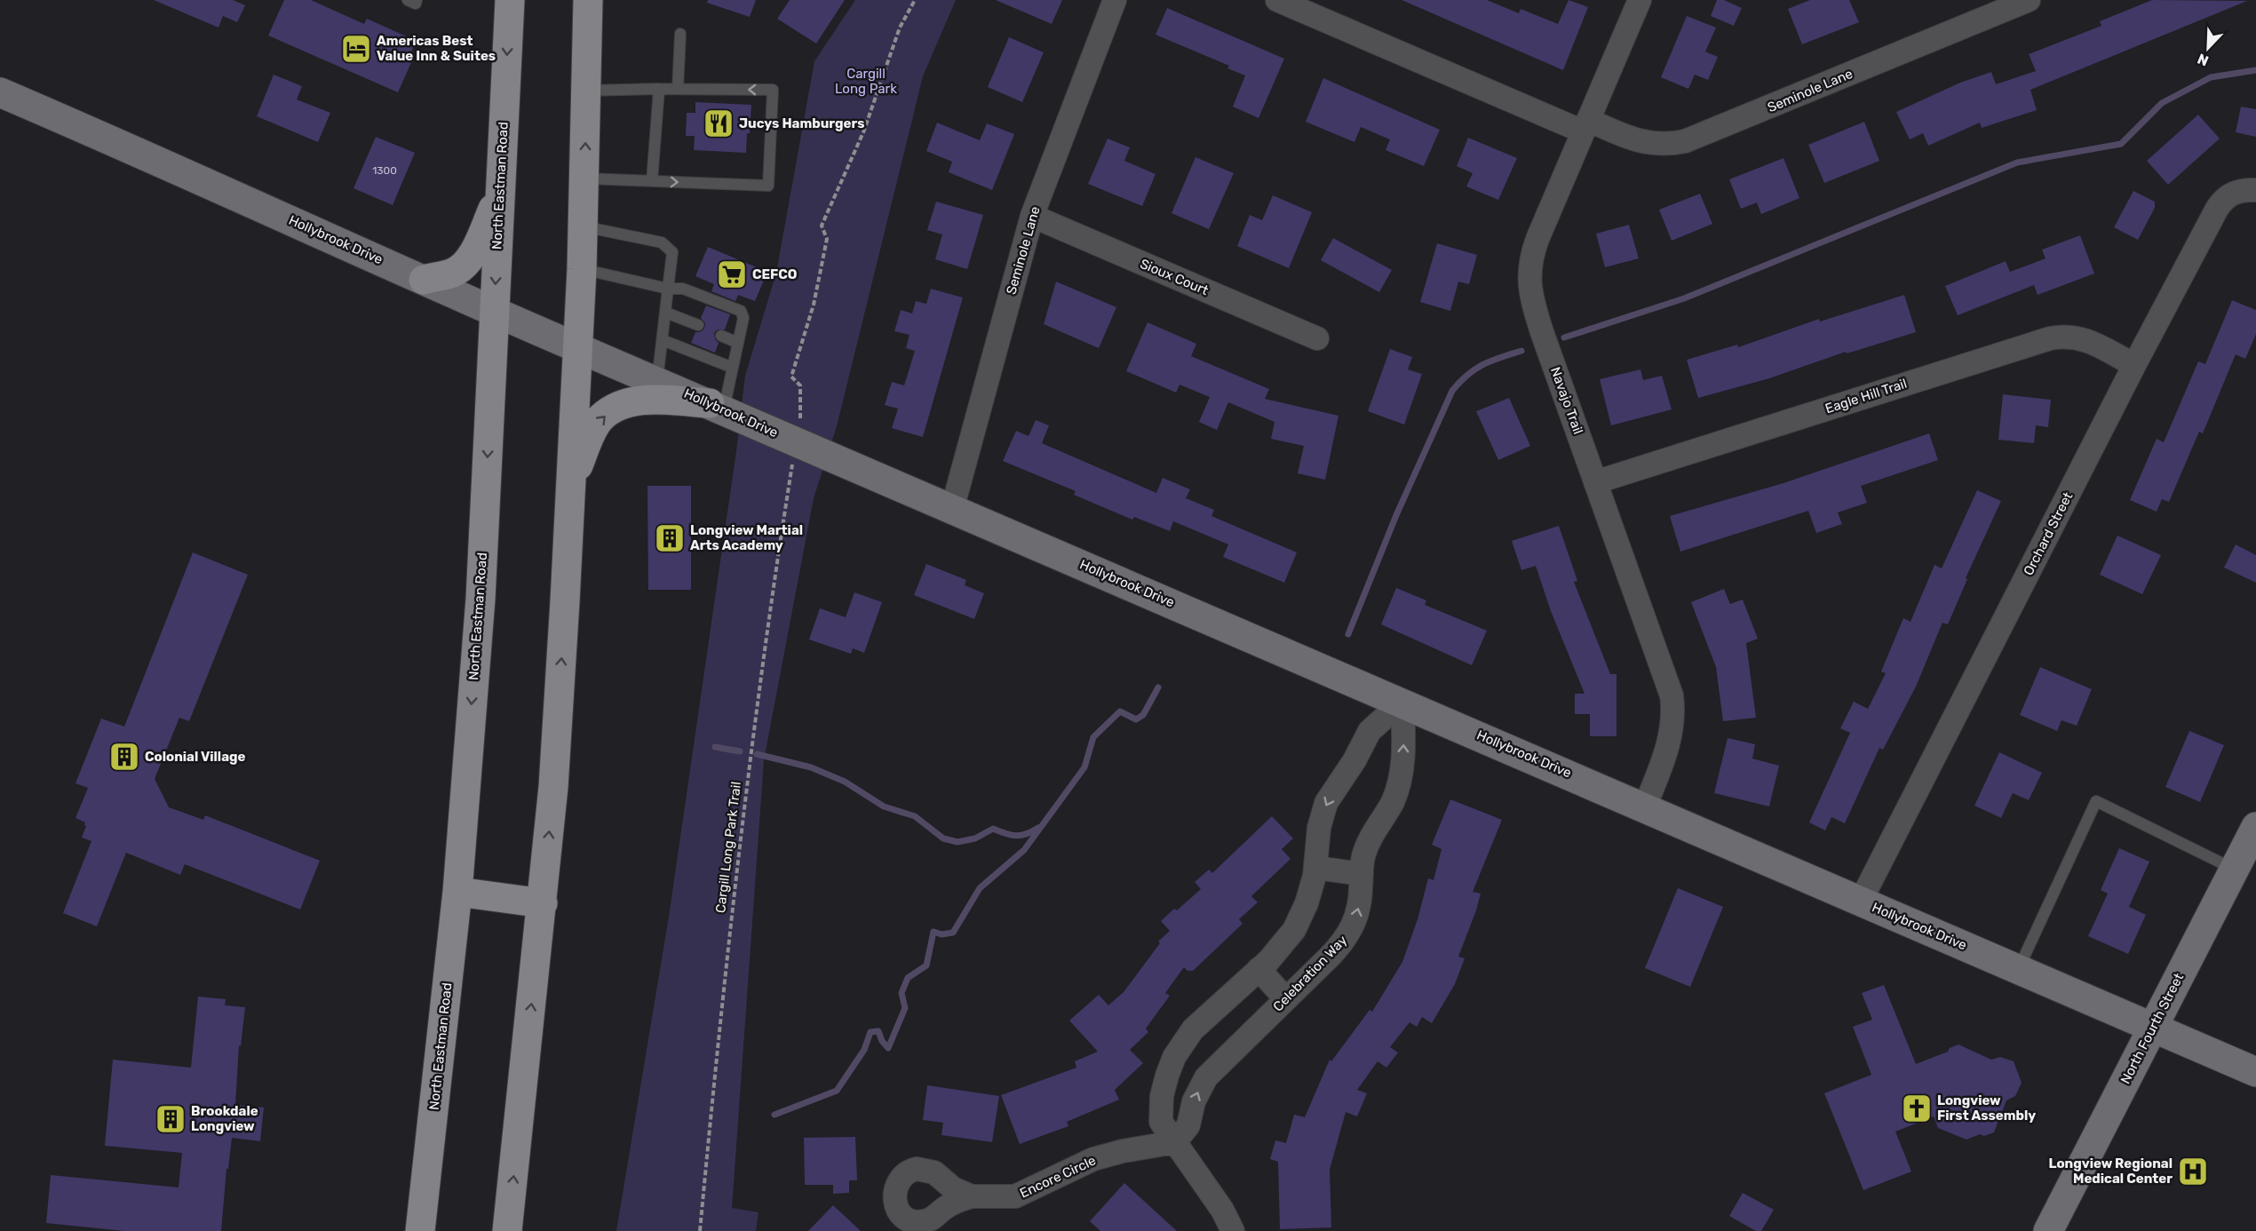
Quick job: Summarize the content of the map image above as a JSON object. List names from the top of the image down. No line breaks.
{"streets":{"main road":["North Eastman Road","Hollybrook Drive","North Fourth Street"],"street":["Seminole Lane","Sioux Court","Eagle Hill Trail","Navajo Trail","Orchard Street","Celebration Way","Encore Circle"],"path":["Cargill Long Park Trail"]},"crossings":[["Seminole Lane","Hollybrook Drive"],["Seminole Lane","Sioux Court"],["Seminole Lane","Navajo Trail"],["North Eastman Road","Hollybrook Drive"],["Hollybrook Drive","Navajo Trail"],["Hollybrook Drive","Orchard Street"],["Hollybrook Drive","Celebration Way"],["Hollybrook Drive","North Fourth Street"],["Eagle Hill Trail","Navajo Trail"],["Eagle Hill Trail","Orchard Street"],["Celebration Way","Encore Circle"]],"parks":["Cargill Long Park"],"places":{"hotel":["Americas Best Value Inn & Suites"],"restaurant":["Jucys Hamburgers"],"supermarket":["CEFCO"],"building":["Longview Martial Arts Academy","Colonial Village","Brookdale Longview"],"church":["Longview First Assembly"],"hospital":["Longview Regional Medical Center"]},"house_numbers":["1300"],"north":"bottom left"}
